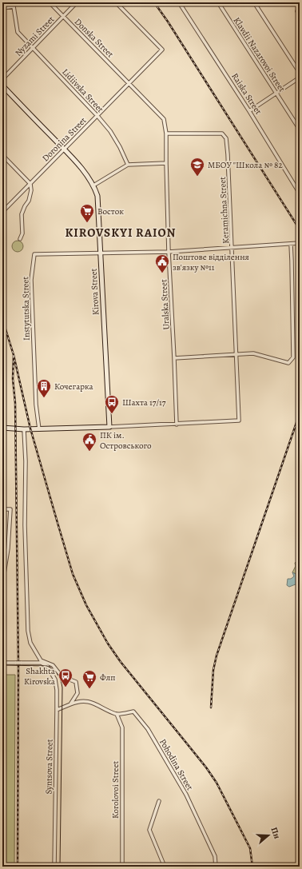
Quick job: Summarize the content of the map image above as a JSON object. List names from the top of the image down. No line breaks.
{"streets":{"main road":["Kirova Street"],"street":["Nyzami Street","Donska Street","Klavdii Nazarovoi Street","Lidiivska Street","Raiska Street","Doronina Street","Keramichna Street","Uralska Street","Instytutska Street","Pohodina Street","Syntsova Street","Korolovoi Street"]},"crossings":[["Nyzami Street","Donska Street"],["Nyzami Street","Lidiivska Street"],["Donska Street","Doronina Street"],["Donska Street","Uralska Street"],["Lidiivska Street","Doronina Street"],["Doronina Street","Kirova Street"],["Doronina Street","Uralska Street"],["Keramichna Street","Uralska Street"],["Kirova Street","Instytutska Street"],["Pohodina Street","Korolovoi Street"]],"districts":["KIROVSKYI RAION"],"places":{"school or university":["МБОУ \"Школа № 82"],"supermarket":["Восток","Флп"],"public building":["Поштове відділення зв'язку №11","ПК ім. Островського"],"building":["Кочегарка"],"bus stop":["Шахта 17/17","Shakhta Kirovska"]},"north":"right"}
